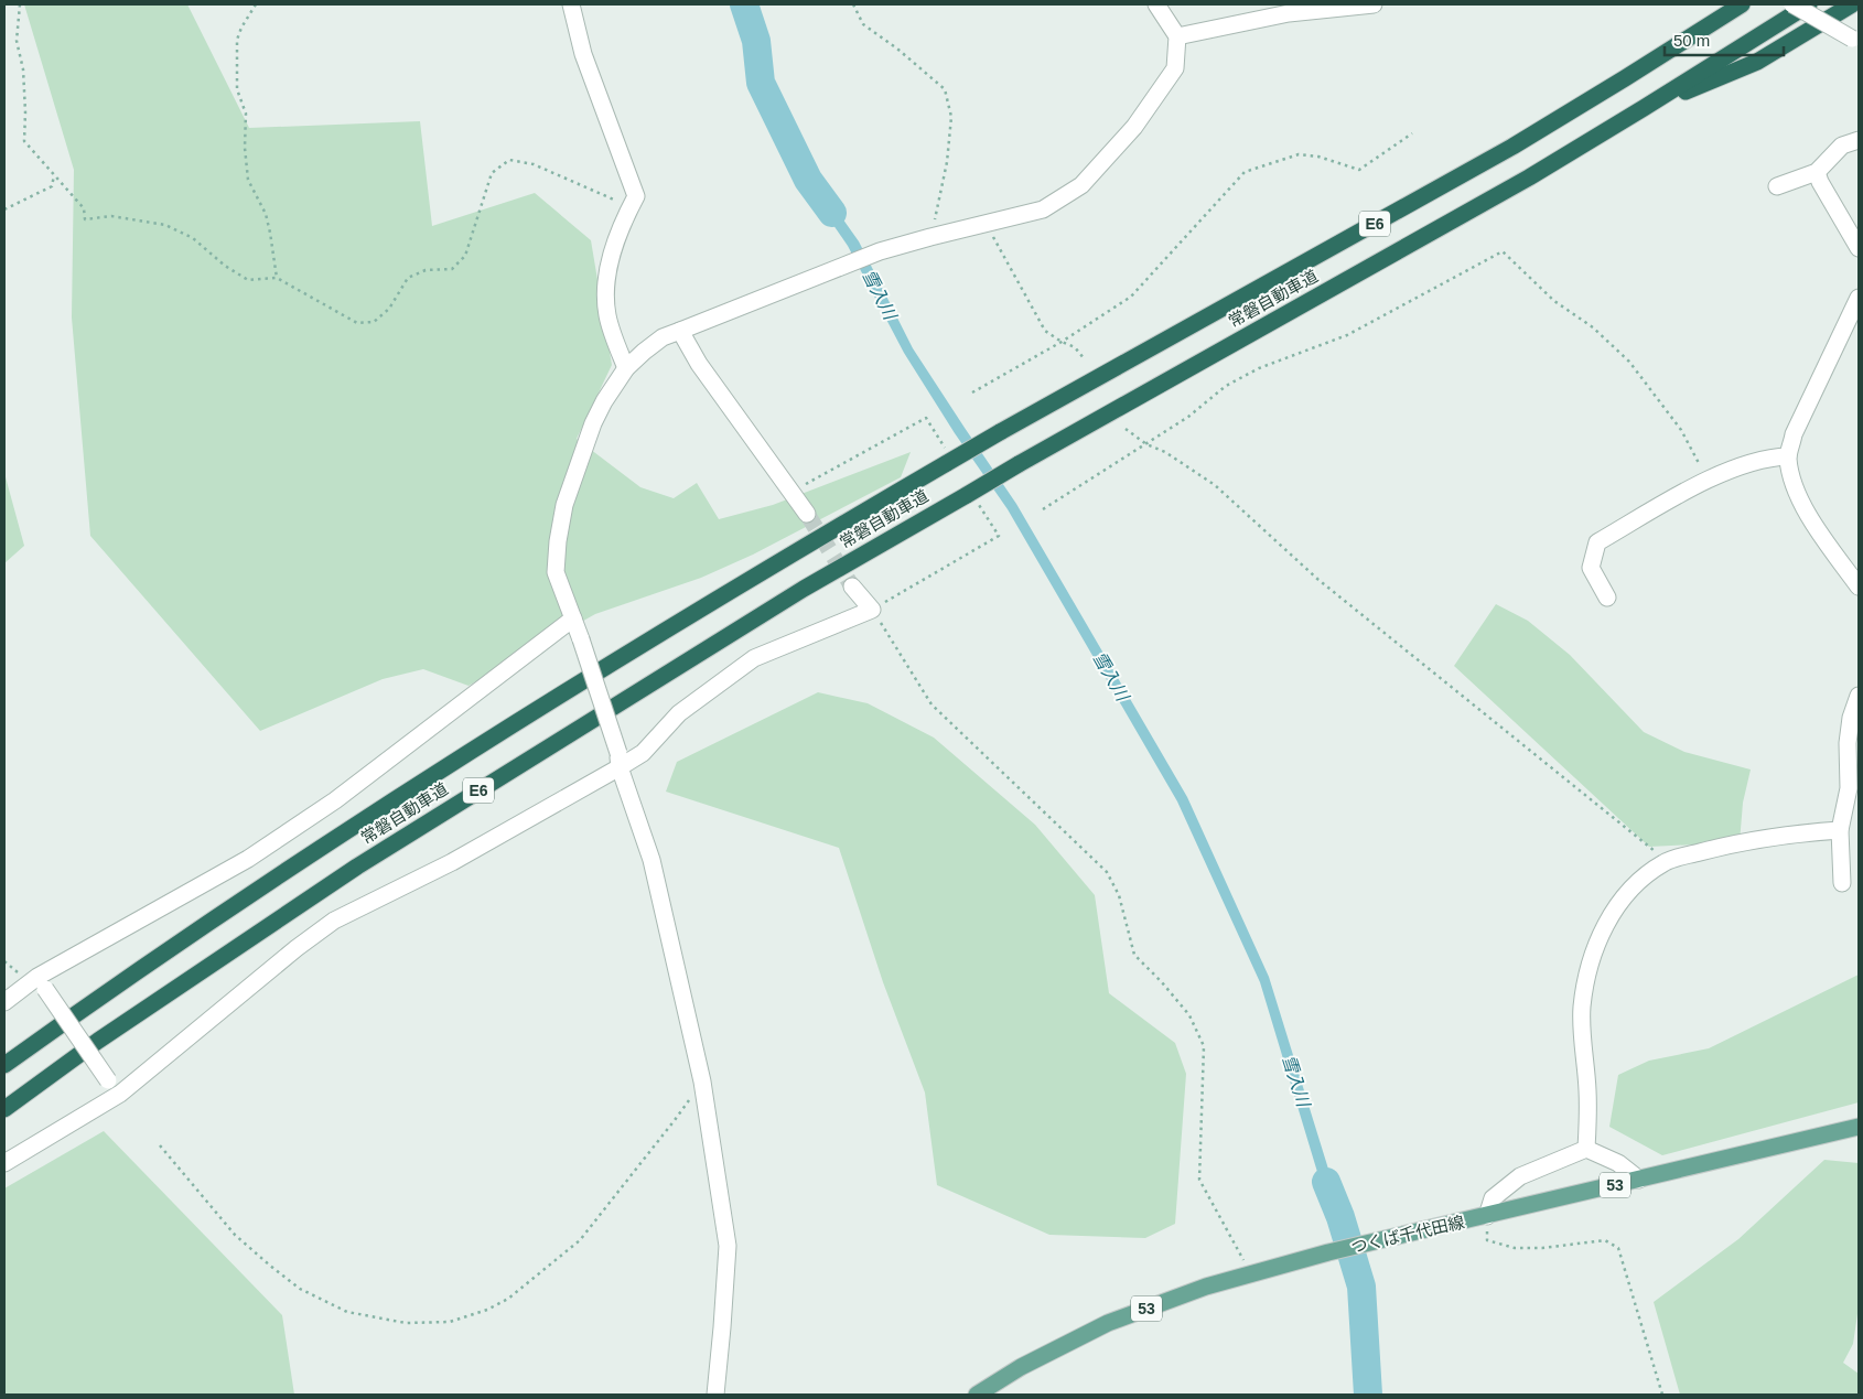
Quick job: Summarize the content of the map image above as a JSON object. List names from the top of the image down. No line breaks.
{"streets":{"highway":["E6","常磐自動車道"],"main road":["53","つくば千代田線"]},"water":["雪入川"],"scale_bar":"50 m"}
